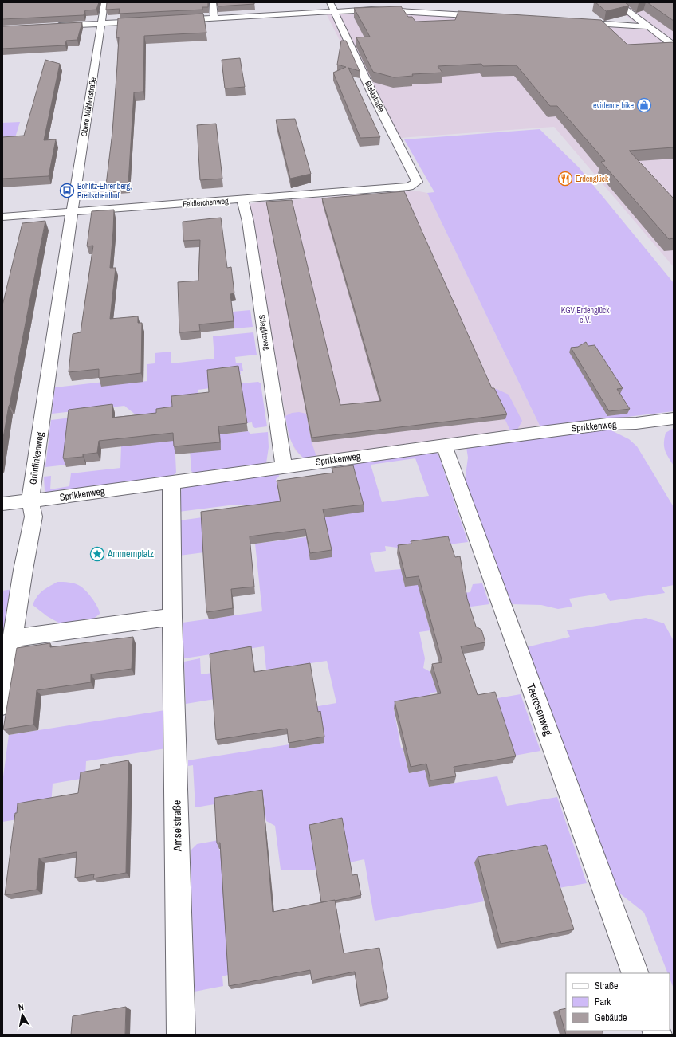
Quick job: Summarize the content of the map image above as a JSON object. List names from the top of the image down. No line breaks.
{"streets":{"street":["Bielastraße","Obere Mühlenstraße","Feldlerchenweg","Stieglitzweg","Sprikkenweg","Grünfinkenweg","Teerosenweg","Amselstraße"]},"crossings":[["Bielastraße","Feldlerchenweg"],["Obere Mühlenstraße","Feldlerchenweg"],["Obere Mühlenstraße","Grünfinkenweg"],["Feldlerchenweg","Stieglitzweg"],["Feldlerchenweg","Grünfinkenweg"],["Stieglitzweg","Sprikkenweg"],["Sprikkenweg","Grünfinkenweg"],["Sprikkenweg","Teerosenweg"]],"parks":["KGV Erdenglück e.V."],"places":{"shop":["evidence bike"],"restaurant":["Erdenglück"],"bus stop":["Böhlitz-Ehrenberg, Breitscheidhof"],"place":["Ammernplatz"]},"legend":["Straße","Park","Gebäude"],"north":"top"}
